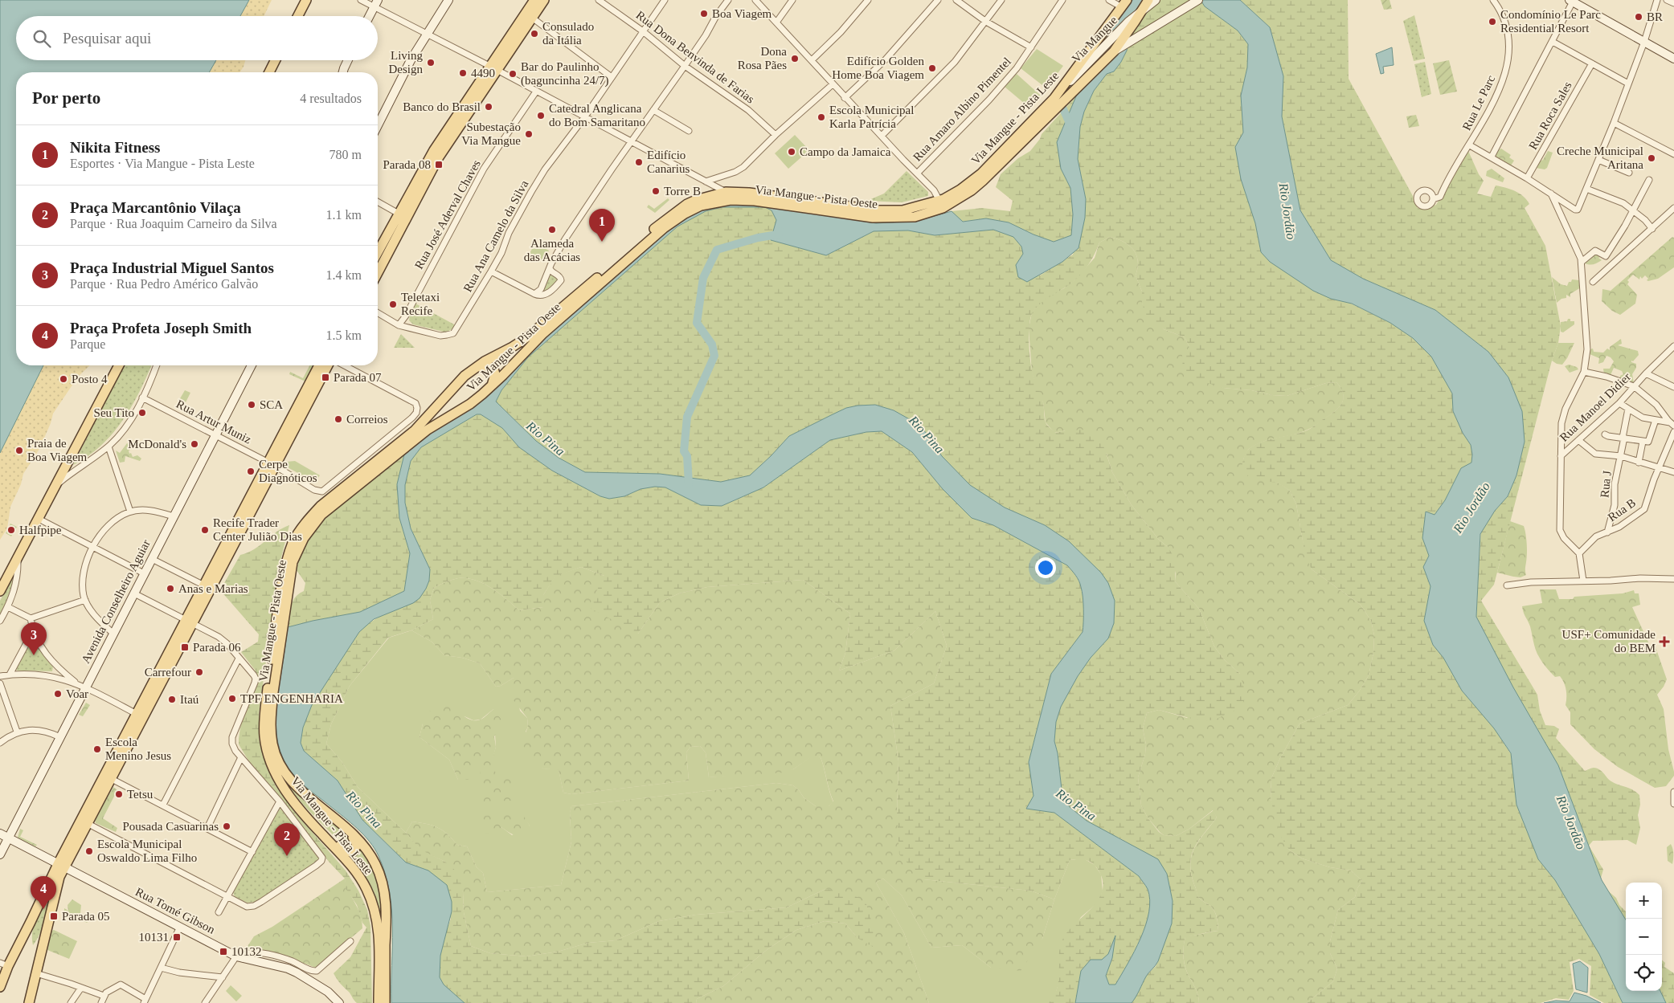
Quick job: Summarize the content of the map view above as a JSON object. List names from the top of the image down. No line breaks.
{"streets":{"main road":["Via Mangue","Via Mangue - Pista Leste","Via Mangue - Pista Oeste","Avenida Conselheiro Aguiar","Rua Tomé Gibson"],"street":["Rua Dona Benvinda de Farias","Rua Le Parc","Rua Amaro Albino Pimentel","Rua Roca Sales","Rua José Aderval Chaves","Rua Ana Camelo da Silva","Rua Manoel Didier","Rua Artur Muniz","Rua J","Rua B"]},"crossings":[["Via Mangue","Via Mangue - Pista Leste"],["Via Mangue","Via Mangue - Pista Oeste"],["Rua Dona Benvinda de Farias","Rua Ana Camelo da Silva"],["Rua José Aderval Chaves","Rua Ana Camelo da Silva"],["Rua Artur Muniz","Avenida Conselheiro Aguiar"],["Rua J","Rua B"],["Avenida Conselheiro Aguiar","Rua Tomé Gibson"]],"water":["Rio Jordão","Rio Pina"],"places":{"other":["Boa Viagem","BR","Condomínio Le Parc Residential Resort","Consulado da Itália","Dona Rosa Pães","Living Design","Edifício Golden Home Boa Viagem","4490","Bar do Paulinho (baguncinha 24/7)","Banco do Brasil","Catedral Anglicana do Bom Samaritano","Escola Municipal Karla Patrícia","Subestação Via Mangue","Campo da Jamaica","Creche Municipal Aritana","Edifício Canarius","Torre B","Alameda das Acácias","Teletaxi Recife","Posto 4","SCA","Seu Tito","Correios","McDonald's","Praia de Boa Viagem","Cerpe Diagnóticos","Halfpipe","Recife Trader Center Julião Dias","Anas e Marias","Carrefour","Voar","TPF ENGENHARIA","Itaú","Escola Menino Jesus","Tetsu","Pousada Casuarinas","Escola Municipal Oswaldo Lima Filho"],"transit":["Parada 08","Parada 07","Parada 06","Parada 05","10131","10132"],"health":["USF+ Comunidade do BEM"]},"page":{"search":"Pesquisar aqui","heading":["Por perto","4 resultados"],"list":[{"mark":"1","name":"Nikita Fitness","note":"Esportes · Via Mangue - Pista Leste","value":"780 m"},{"mark":"2","name":"Praça Marcantônio Vilaça","note":"Parque · Rua Joaquim Carneiro da Silva","value":"1.1 km"},{"mark":"3","name":"Praça Industrial Miguel Santos","note":"Parque · Rua Pedro Américo Galvão","value":"1.4 km"},{"mark":"4","name":"Praça Profeta Joseph Smith","note":"Parque","value":"1.5 km"}],"pins":["1","3","2","4"],"map_buttons":["+","−"]}}
